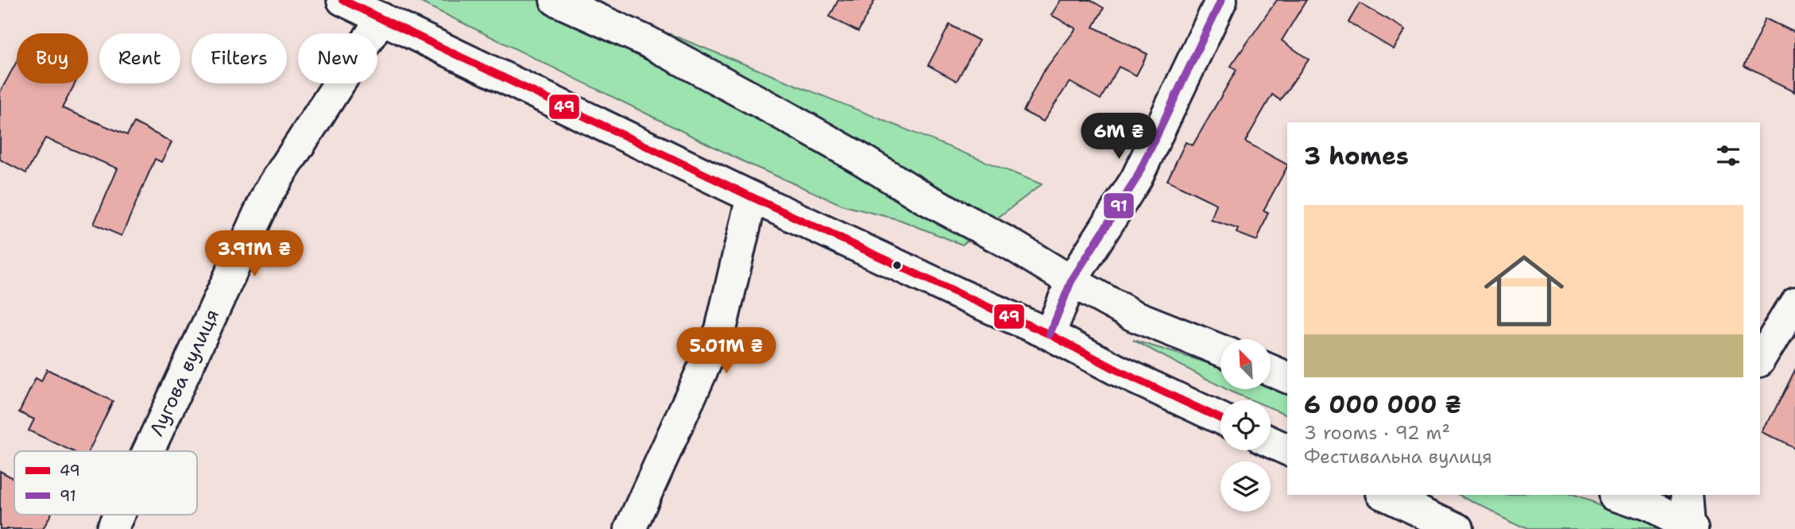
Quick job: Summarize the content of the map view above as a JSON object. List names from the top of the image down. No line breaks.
{"streets":{"street":["Лугова вулиця"]},"lines":["transit line 49","transit line 91"],"legend":["49","91"],"north":"top left","page":{"chip":["Buy","Rent","Filters","New"],"price":["6M ₴","3.91M ₴","5.01M ₴"],"heading":"3 homes","list":[{"name":"6 000 000 ₴","note":"3 rooms · 92 m² · Фестивальна вулиця"}]}}
